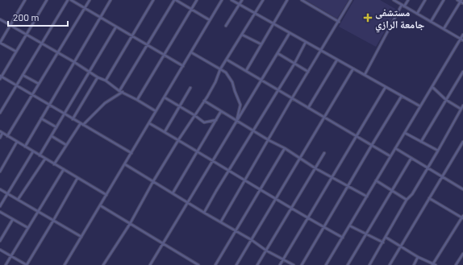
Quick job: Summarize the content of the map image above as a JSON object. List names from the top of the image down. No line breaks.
{"places":{"health":["مستشفى جامعة الرازي"]},"scale_bar":"200 m"}
